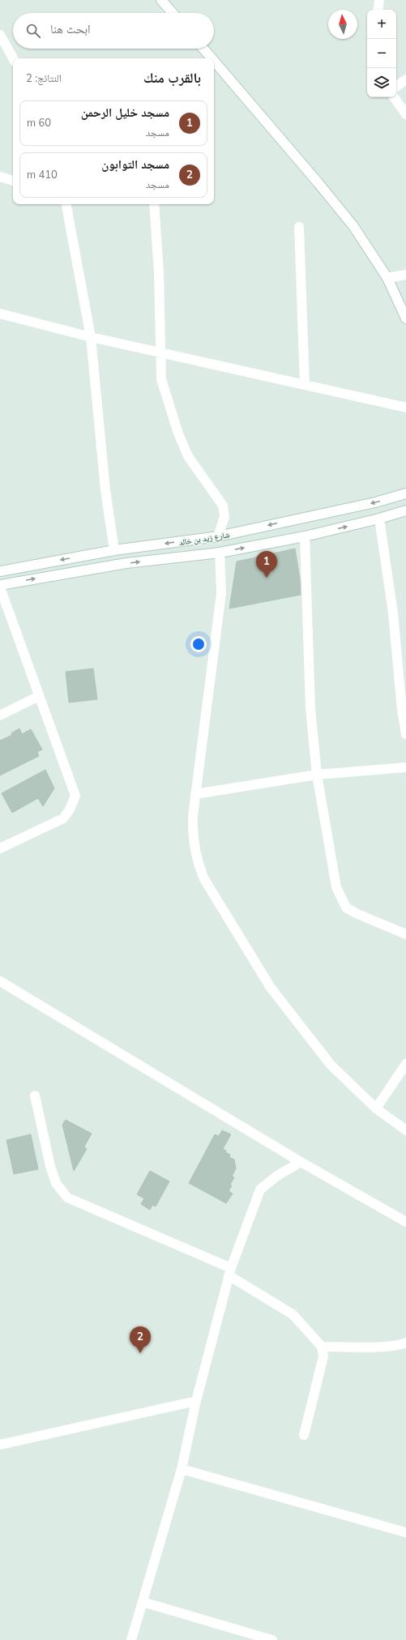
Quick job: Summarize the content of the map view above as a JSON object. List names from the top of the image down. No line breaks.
{"streets":{"street":["شارع زيد بن خالد"]},"north":"top","page":{"map_buttons":["+","−"],"search":"ابحث هنا","heading":["بالقرب منك","النتائج: 2"],"list":[{"mark":"1","name":"مسجد خليل الرحمن","note":"مسجد","value":"60 m"},{"mark":"2","name":"مسجد التوابون","note":"مسجد","value":"410 m"}],"pins":["1","2"]}}
